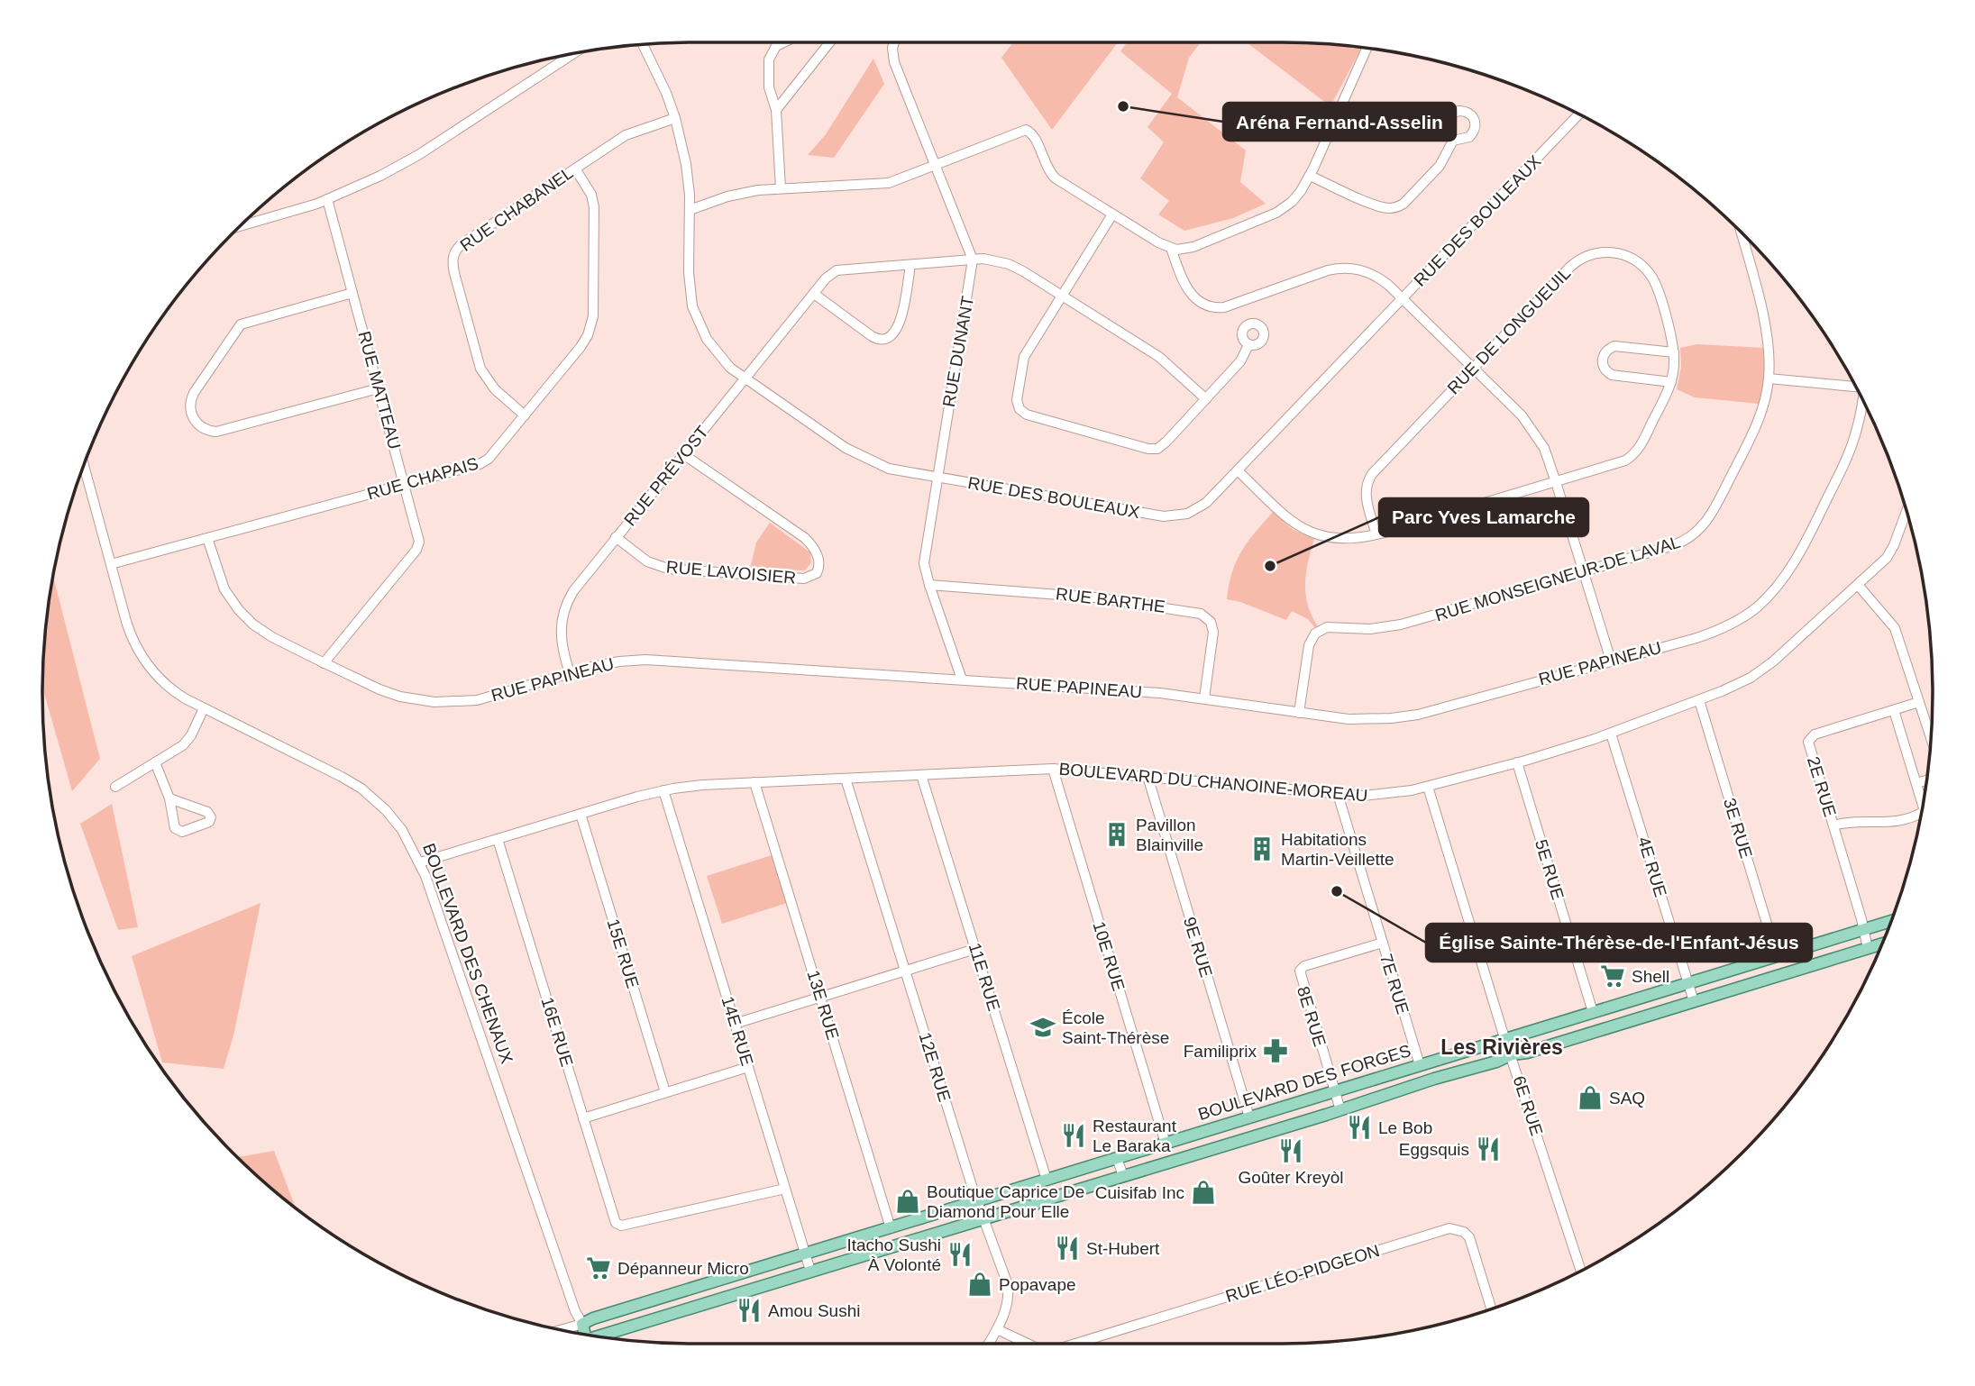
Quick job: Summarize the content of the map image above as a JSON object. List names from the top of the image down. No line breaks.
{"streets":{"main road":["BOULEVARD DES CHENAUX","BOULEVARD DES FORGES"],"street":["RUE CHABANEL","RUE DES BOULEAUX","RUE DE LONGUEUIL","RUE DUNANT","RUE MATTEAU","RUE PRÉVOST","RUE CHAPAIS","RUE LAVOISIER","RUE MONSEIGNEUR-DE LAVAL","RUE BARTHE","RUE PAPINEAU","BOULEVARD DU CHANOINE-MOREAU","2E RUE","3E RUE","4E RUE","5E RUE","9E RUE","15E RUE","10E RUE","11E RUE","7E RUE","13E RUE","8E RUE","14E RUE","16E RUE","12E RUE","6E RUE","RUE LÉO-PIDGEON"]},"crossings":[["RUE CHABANEL","RUE DES BOULEAUX"],["RUE CHABANEL","RUE CHAPAIS"],["RUE DES BOULEAUX","RUE DE LONGUEUIL"],["RUE DES BOULEAUX","RUE DUNANT"],["RUE DES BOULEAUX","RUE PRÉVOST"],["RUE DUNANT","RUE PRÉVOST"],["RUE DUNANT","RUE BARTHE"],["RUE DUNANT","RUE PAPINEAU"],["RUE MATTEAU","RUE CHAPAIS"],["RUE MATTEAU","RUE PAPINEAU"],["RUE PRÉVOST","RUE LAVOISIER"],["RUE PRÉVOST","RUE PAPINEAU"],["RUE CHAPAIS","RUE PAPINEAU"],["RUE CHAPAIS","BOULEVARD DES CHENAUX"],["RUE MONSEIGNEUR-DE LAVAL","RUE PAPINEAU"],["RUE BARTHE","RUE PAPINEAU"],["BOULEVARD DU CHANOINE-MOREAU","3E RUE"],["BOULEVARD DU CHANOINE-MOREAU","4E RUE"],["BOULEVARD DU CHANOINE-MOREAU","5E RUE"],["BOULEVARD DU CHANOINE-MOREAU","9E RUE"],["BOULEVARD DU CHANOINE-MOREAU","BOULEVARD DES CHENAUX"],["BOULEVARD DU CHANOINE-MOREAU","15E RUE"],["BOULEVARD DU CHANOINE-MOREAU","10E RUE"],["BOULEVARD DU CHANOINE-MOREAU","11E RUE"],["BOULEVARD DU CHANOINE-MOREAU","7E RUE"],["BOULEVARD DU CHANOINE-MOREAU","13E RUE"],["BOULEVARD DU CHANOINE-MOREAU","14E RUE"],["BOULEVARD DU CHANOINE-MOREAU","16E RUE"],["BOULEVARD DU CHANOINE-MOREAU","12E RUE"],["BOULEVARD DU CHANOINE-MOREAU","6E RUE"],["2E RUE","BOULEVARD DES FORGES"],["3E RUE","BOULEVARD DES FORGES"],["4E RUE","BOULEVARD DES FORGES"],["5E RUE","BOULEVARD DES FORGES"],["9E RUE","BOULEVARD DES FORGES"],["BOULEVARD DES CHENAUX","BOULEVARD DES FORGES"],["10E RUE","BOULEVARD DES FORGES"],["11E RUE","BOULEVARD DES FORGES"],["7E RUE","8E RUE"],["7E RUE","BOULEVARD DES FORGES"],["13E RUE","BOULEVARD DES FORGES"],["8E RUE","BOULEVARD DES FORGES"],["14E RUE","16E RUE"],["14E RUE","BOULEVARD DES FORGES"],["12E RUE","BOULEVARD DES FORGES"],["BOULEVARD DES FORGES","6E RUE"]],"districts":["Les Rivières"],"places":{"other":["Aréna Fernand-Asselin","Parc Yves Lamarche","Église Sainte-Thérèse-de-l'Enfant-Jésus"],"building":["Pavillon Blainville","Habitations Martin-Veillette"],"supermarket":["Shell","Dépanneur Micro"],"school or university":["École Saint-Thérèse"],"pharmacy":["Familiprix"],"shop":["SAQ","Cuisifab Inc","Boutique Caprice De Diamond Pour Elle","Popavape"],"restaurant":["Le Bob","Restaurant Le Baraka","Eggsquis","Goûter Kreyòl","St-Hubert","Itacho Sushi À Volonté","Amou Sushi"]}}
